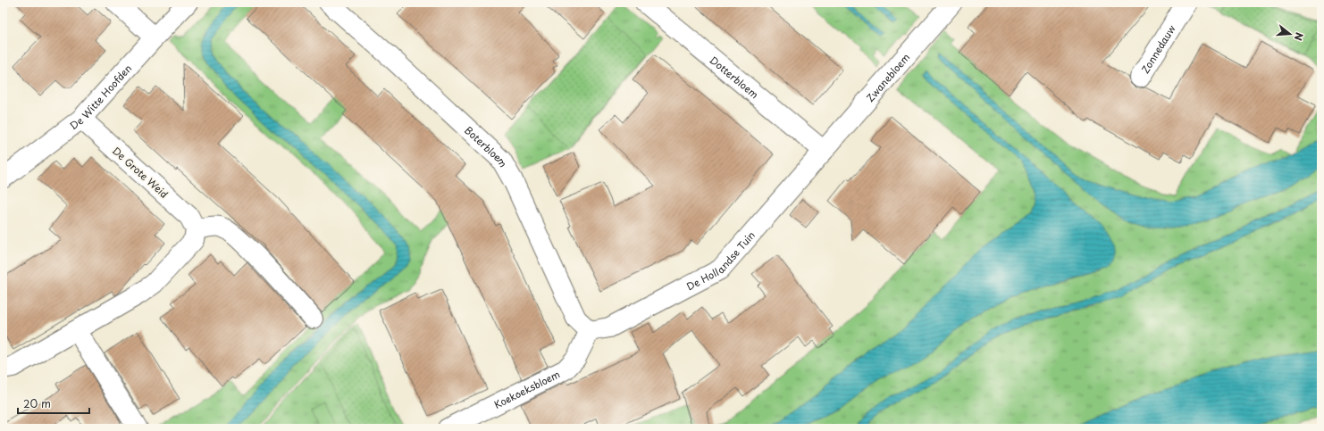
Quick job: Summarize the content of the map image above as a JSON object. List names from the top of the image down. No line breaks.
{"streets":{"street":["Zonnedauw","Dotterbloem","Zwanebloem","De Witte Hoofden","Boterbloem","De Grote Weid","De Hollandse Tuin","Koekoeksbloem"]},"crossings":[["Dotterbloem","Zwanebloem"],["Dotterbloem","De Hollandse Tuin"],["Zwanebloem","De Hollandse Tuin"],["De Witte Hoofden","De Grote Weid"],["Boterbloem","De Hollandse Tuin"],["Boterbloem","Koekoeksbloem"],["De Hollandse Tuin","Koekoeksbloem"]],"scale_bar":"20 m","north":"right"}
